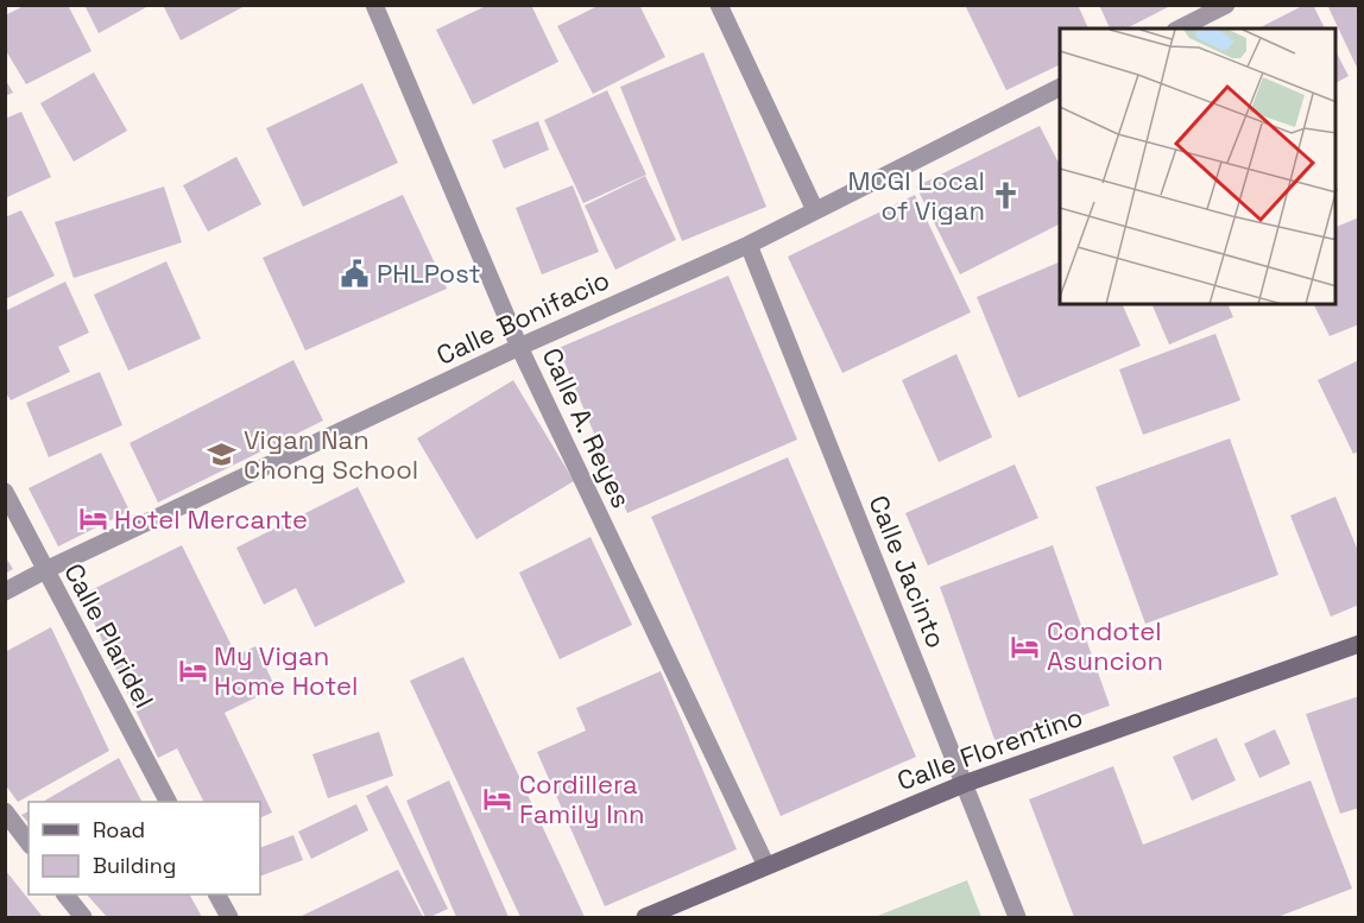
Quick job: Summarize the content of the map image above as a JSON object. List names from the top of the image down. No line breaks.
{"streets":{"street":["Calle Bonifacio","Calle A. Reyes","Calle Jacinto","Calle Plaridel","Calle Florentino"]},"crossings":[["Calle Bonifacio","Calle A. Reyes"],["Calle Bonifacio","Calle Jacinto"],["Calle Bonifacio","Calle Plaridel"],["Calle A. Reyes","Calle Florentino"],["Calle Jacinto","Calle Florentino"]],"places":{"church":["MCGI Local of Vigan"],"public building":["PHLPost"],"school or university":["Vigan Nan Chong School"],"hotel":["Hotel Mercante","Condotel Asuncion","My Vigan Home Hotel","Cordillera Family Inn"]},"legend":["Road","Building"]}
